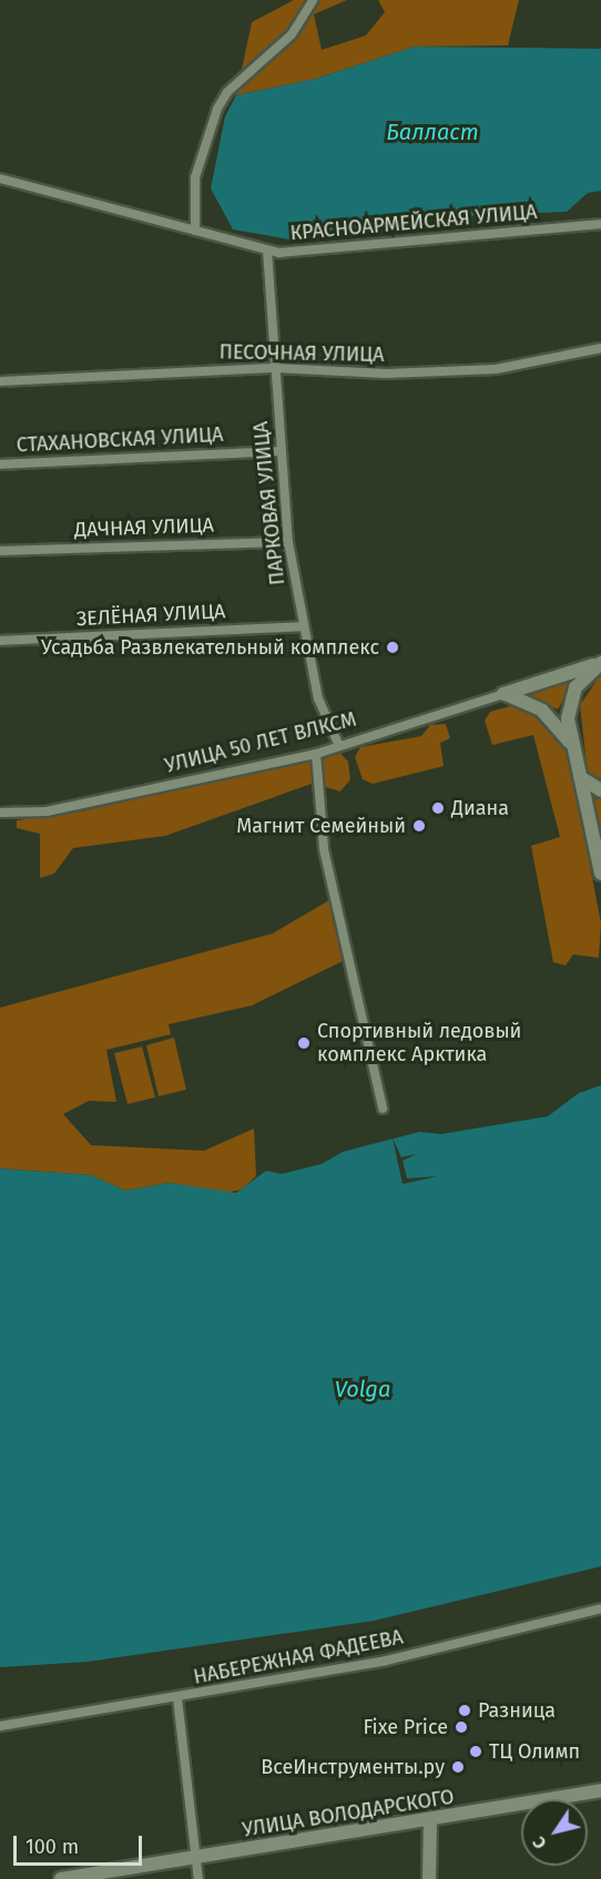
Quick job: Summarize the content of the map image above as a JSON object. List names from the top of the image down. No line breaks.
{"streets":{"street":["КРАСНОАРМЕЙСКАЯ УЛИЦА","ПЕСОЧНАЯ УЛИЦА","СТАХАНОВСКАЯ УЛИЦА","ПАРКОВАЯ УЛИЦА","ДАЧНАЯ УЛИЦА","ЗЕЛЁНАЯ УЛИЦА","УЛИЦА 50 ЛЕТ ВЛКСМ","НАБЕРЕЖНАЯ ФАДЕЕВА","УЛИЦА ВОЛОДАРСКОГО"]},"crossings":[["КРАСНОАРМЕЙСКАЯ УЛИЦА","ПАРКОВАЯ УЛИЦА"],["ПЕСОЧНАЯ УЛИЦА","ПАРКОВАЯ УЛИЦА"],["СТАХАНОВСКАЯ УЛИЦА","ПАРКОВАЯ УЛИЦА"],["ПАРКОВАЯ УЛИЦА","ДАЧНАЯ УЛИЦА"],["ПАРКОВАЯ УЛИЦА","ЗЕЛЁНАЯ УЛИЦА"],["ПАРКОВАЯ УЛИЦА","УЛИЦА 50 ЛЕТ ВЛКСМ"]],"water":["Балласт","Volga"],"places":["Усадьба Развлекательный комплекс","Диана","Магнит Семейный","Спортивный ледовый комплекс Арктика","Разница","Fixe Price","ТЦ Олимп","ВсеИнструменты.ру"],"scale_bar":"100 m","north":"bottom left"}
